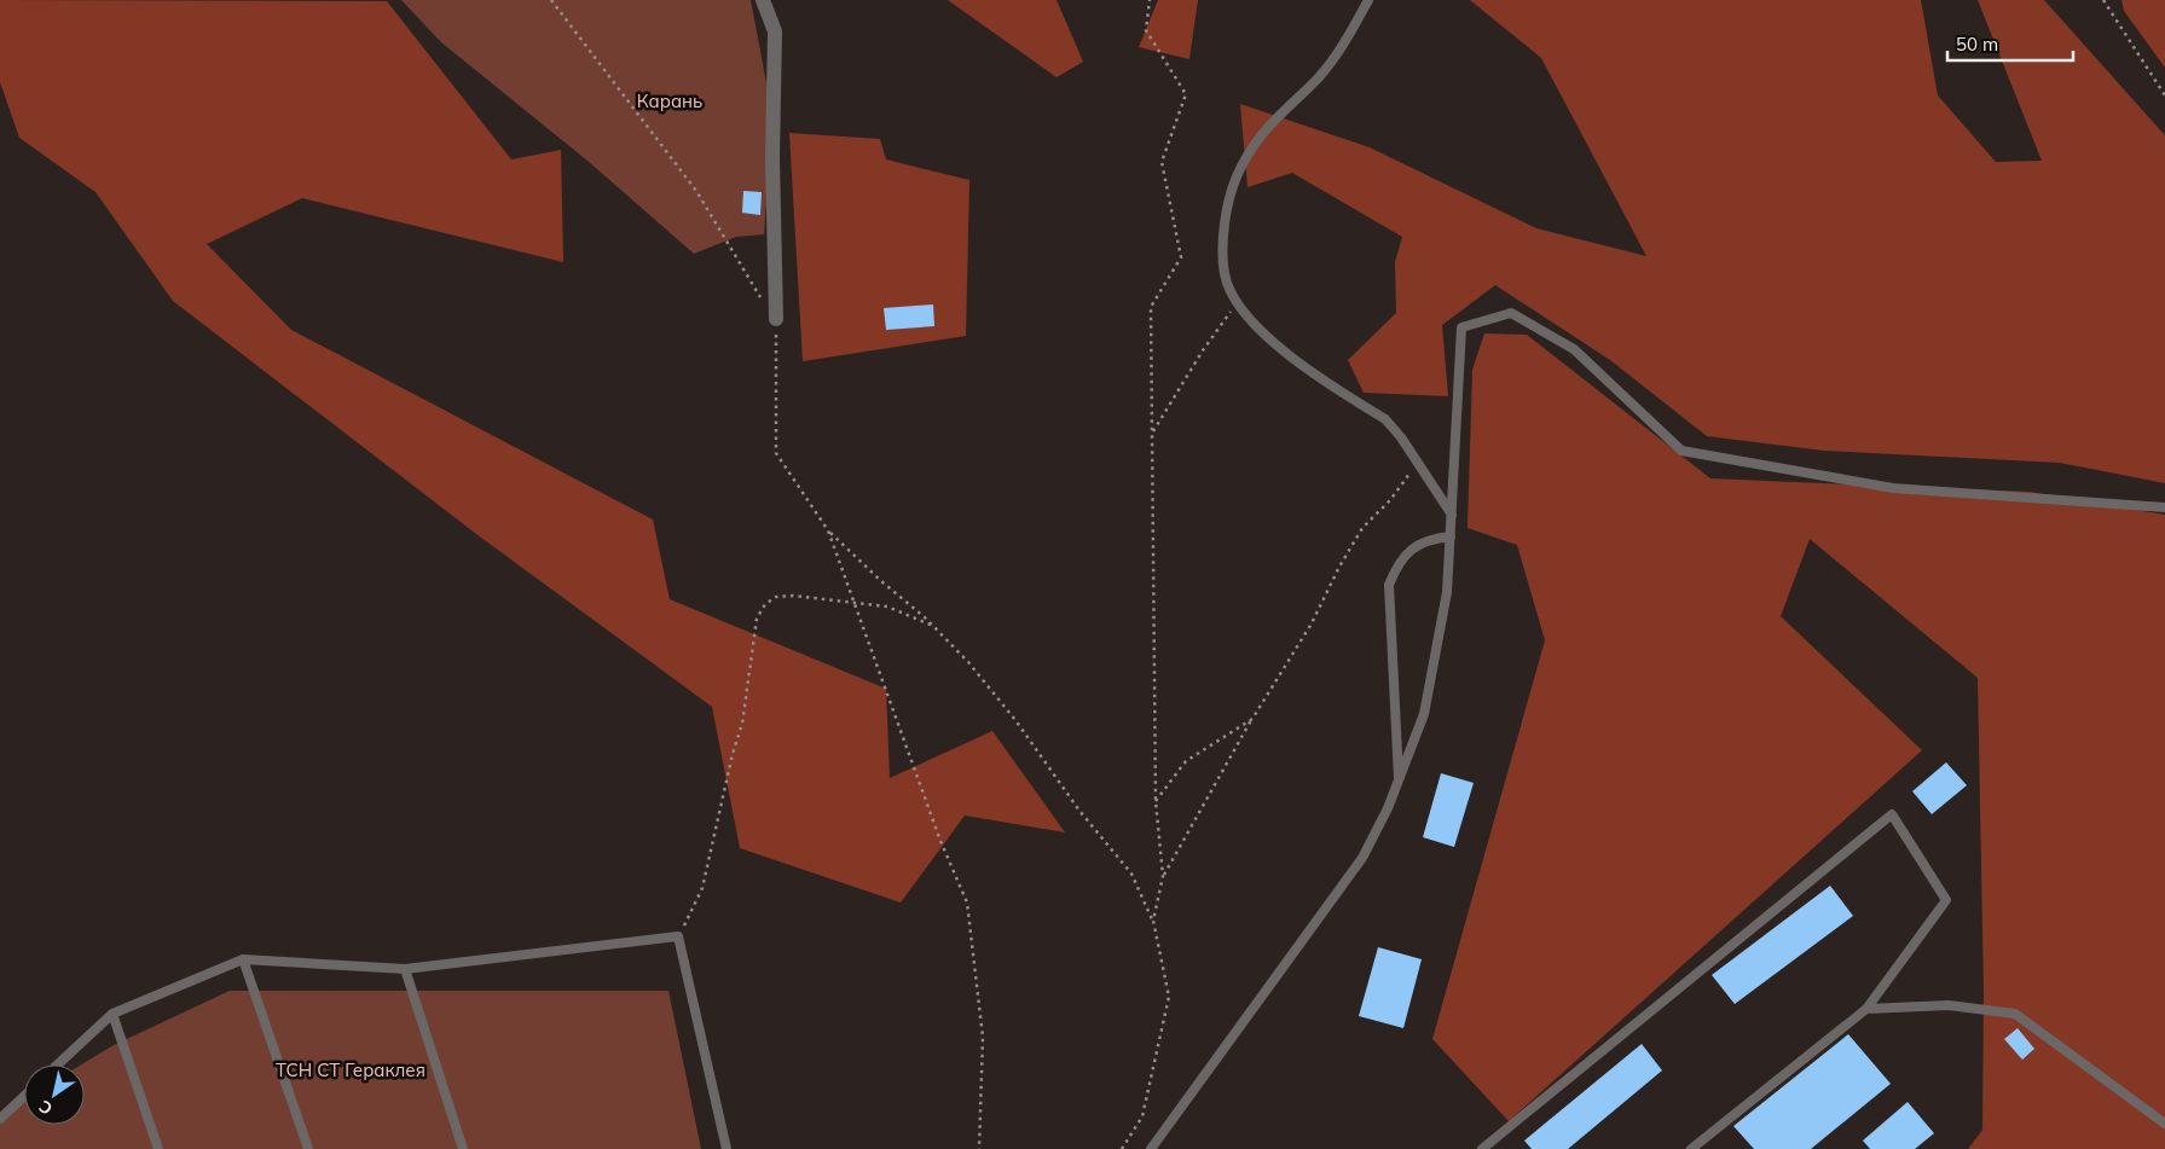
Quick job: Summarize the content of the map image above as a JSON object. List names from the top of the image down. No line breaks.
{"parks":["Карань","ТСН СТ Гераклея"],"scale_bar":"50 m","north":"bottom left"}
